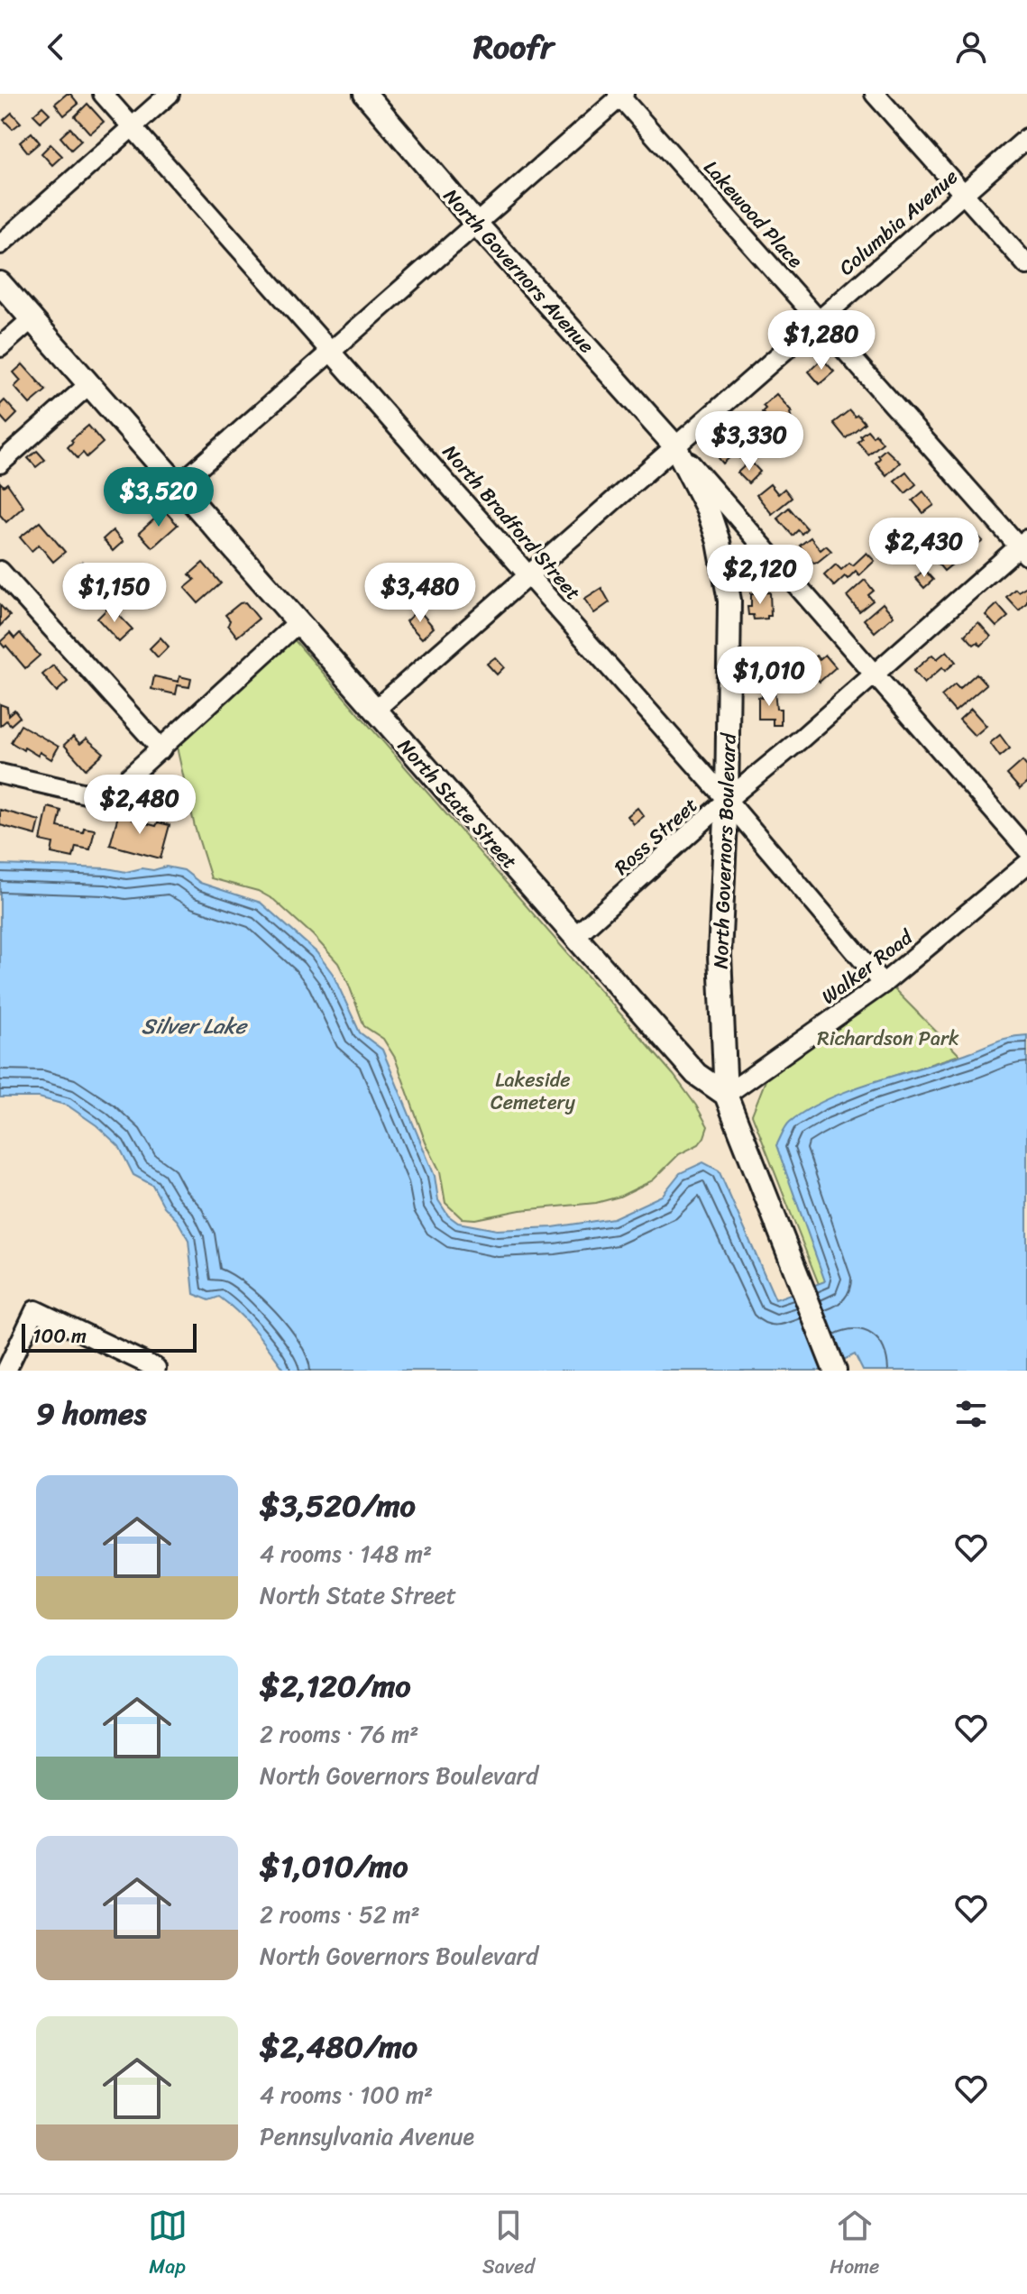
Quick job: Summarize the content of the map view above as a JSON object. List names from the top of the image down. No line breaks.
{"streets":{"main road":["North Governors Avenue","North State Street","North Governors Boulevard"],"street":["Lakewood Place","Columbia Avenue","North Bradford Street","Ross Street","Walker Road"]},"crossings":[["Lakewood Place","Columbia Avenue"],["Lakewood Place","Ross Street"],["Columbia Avenue","North Governors Avenue"],["Columbia Avenue","North Bradford Street"],["Columbia Avenue","North State Street"],["Columbia Avenue","North Governors Boulevard"],["North Governors Avenue","North Governors Boulevard"],["North Bradford Street","Ross Street"],["North Bradford Street","North Governors Boulevard"],["North Bradford Street","Walker Road"],["North State Street","Ross Street"],["North State Street","North Governors Boulevard"],["North State Street","Walker Road"],["Ross Street","North Governors Boulevard"],["North Governors Boulevard","Walker Road"]],"water":["Silver Lake"],"parks":["Richardson Park","Lakeside Cemetery"],"scale_bar":"100 m","page":{"header":"Roofr","price":["$1,280","$3,330","$3,520","$2,430","$2,120","$1,150","$3,480","$1,010","$2,480"],"scale":"100 m","heading":"9 homes","list":[{"name":"$3,520/mo","note":"4 rooms · 148 m² · North State Street"},{"name":"$2,120/mo","note":"2 rooms · 76 m² · North Governors Boulevard"},{"name":"$1,010/mo","note":"2 rooms · 52 m² · North Governors Boulevard"},{"name":"$2,480/mo","note":"4 rooms · 100 m² · Pennsylvania Avenue"}],"tabs":["Map","Saved","Home"]}}
